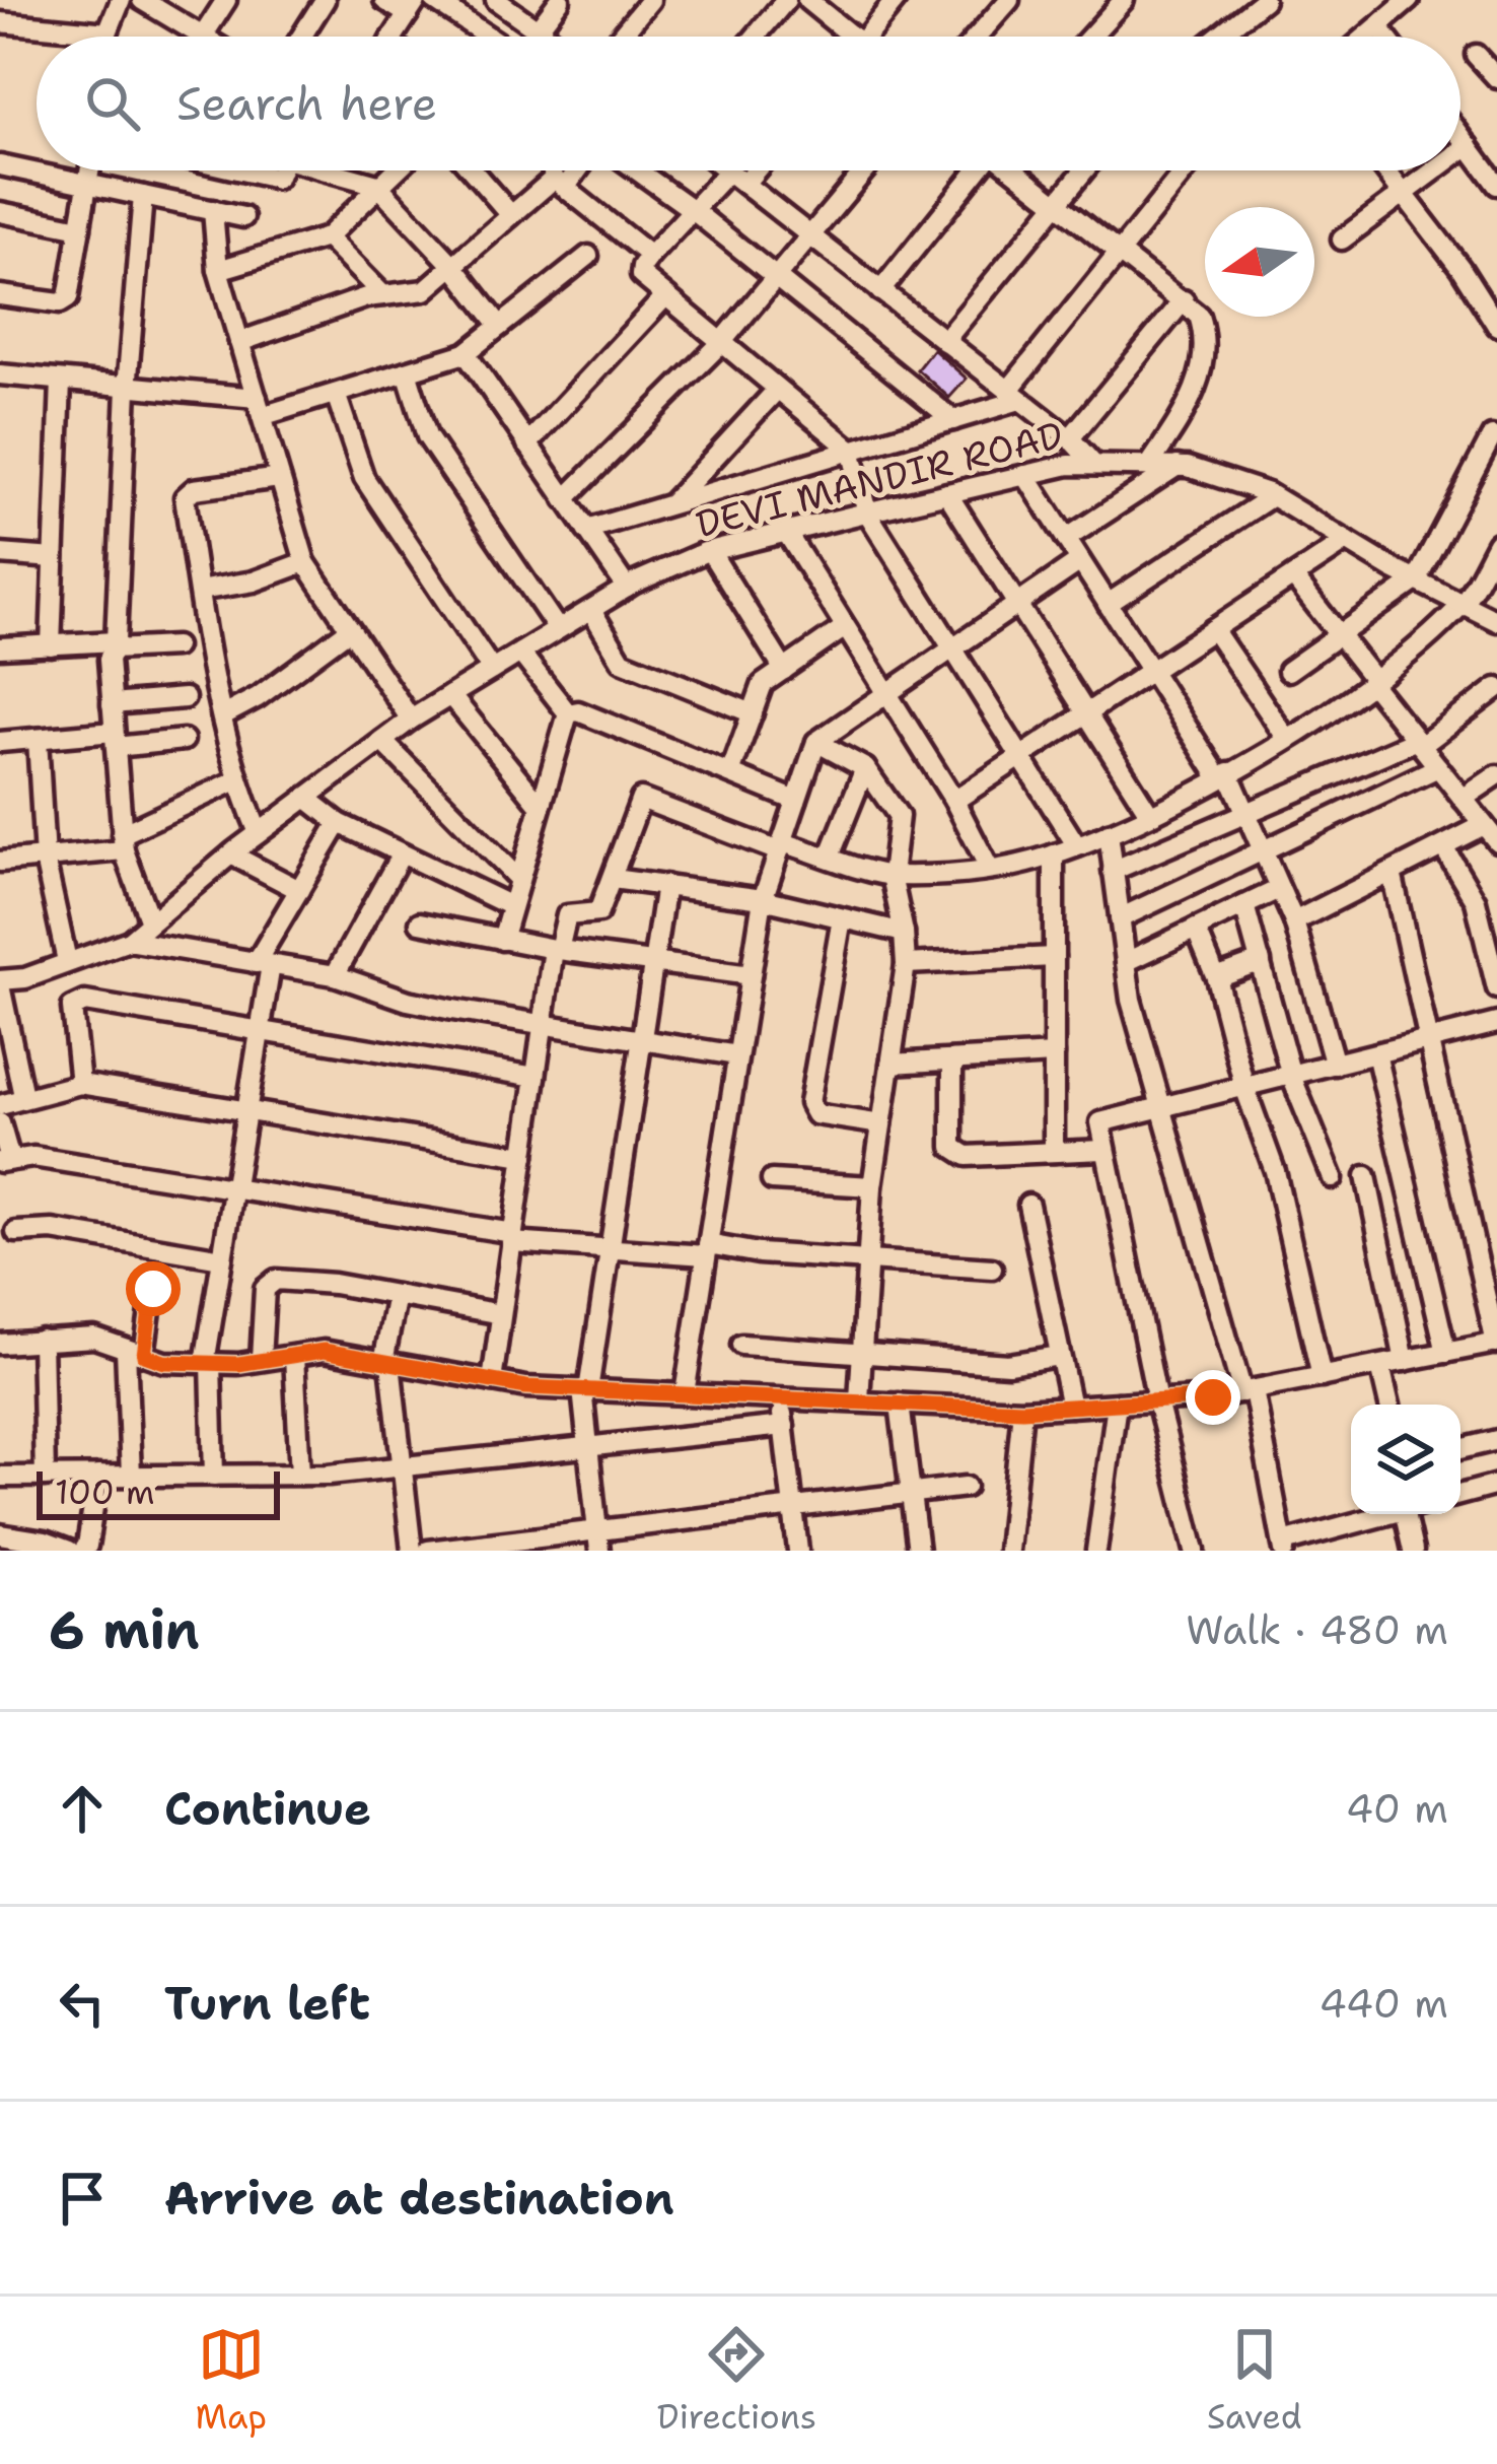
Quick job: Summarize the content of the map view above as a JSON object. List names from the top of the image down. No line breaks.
{"streets":{"street":["DEVI MANDIR ROAD"]},"scale_bar":"100 m","north":"left","page":{"search":"Search here","scale":"100 m","heading":["6 min","Walk · 480 m"],"list":[["Continue","40 m"],["Turn left","440 m"],"Arrive at destination"],"nav":["Map","Directions","Saved"]}}
